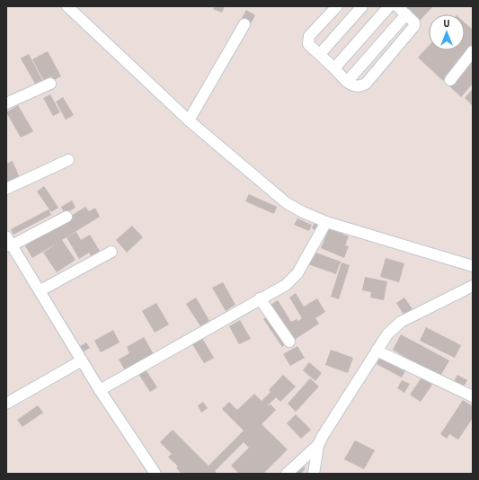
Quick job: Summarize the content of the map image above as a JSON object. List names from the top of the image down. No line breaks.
{"north":"top"}
